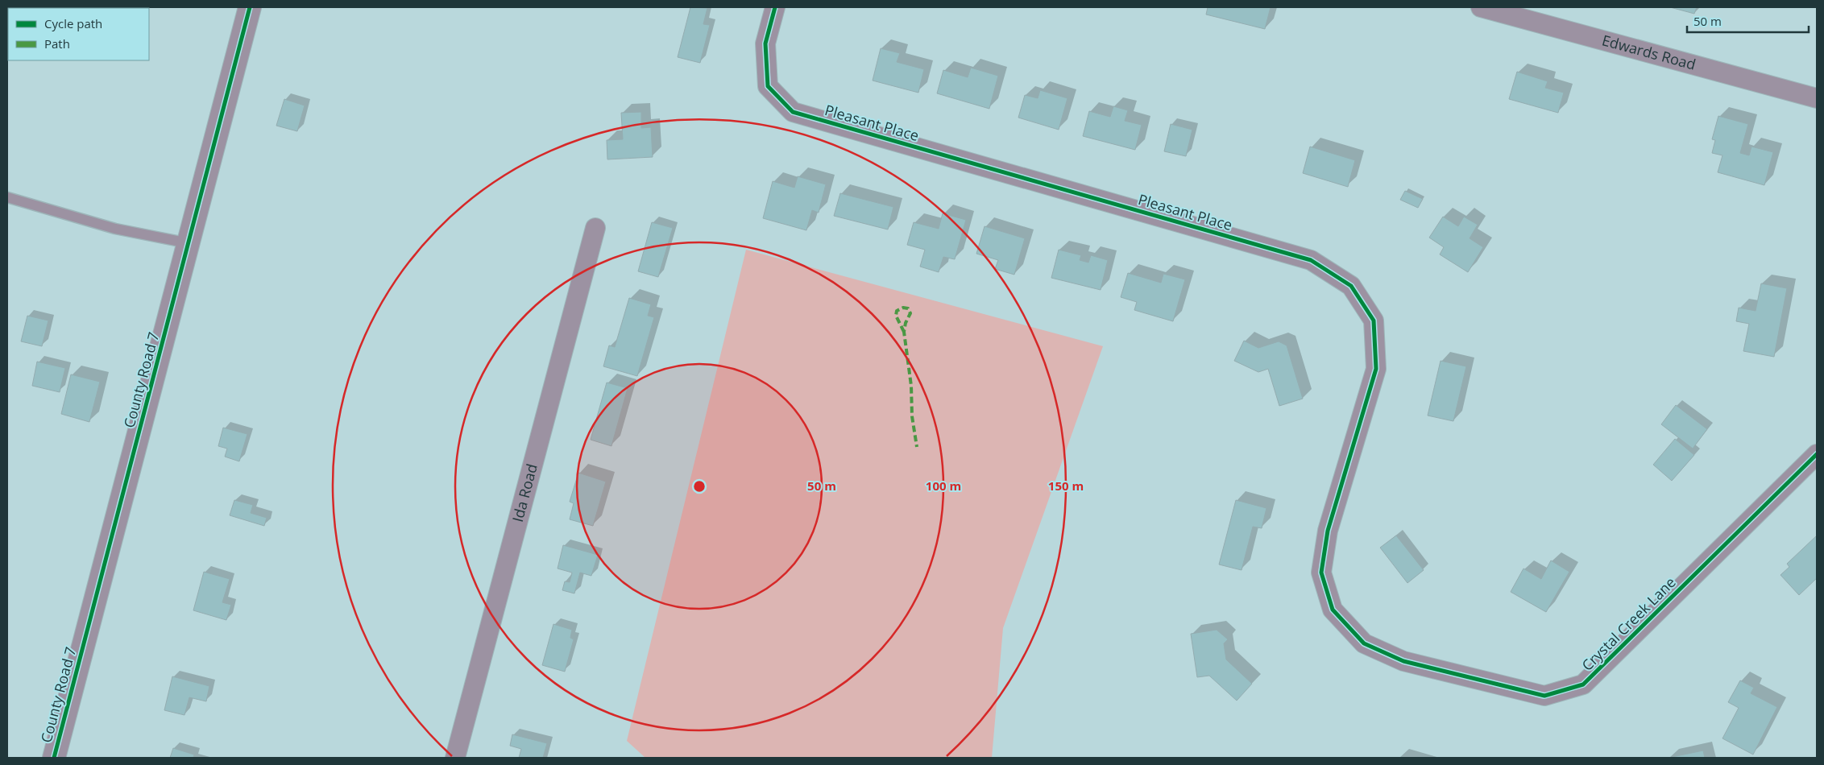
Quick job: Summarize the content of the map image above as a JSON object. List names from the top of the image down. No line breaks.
{"streets":{"street":["Edwards Road","Pleasant Place","County Road 7","Ida Road","Crystal Creek Lane"]},"crossings":[["Pleasant Place","Crystal Creek Lane"]],"legend":["Cycle path","Path"],"scale_bar":"50 m","rings":["50 m","100 m","150 m"]}
